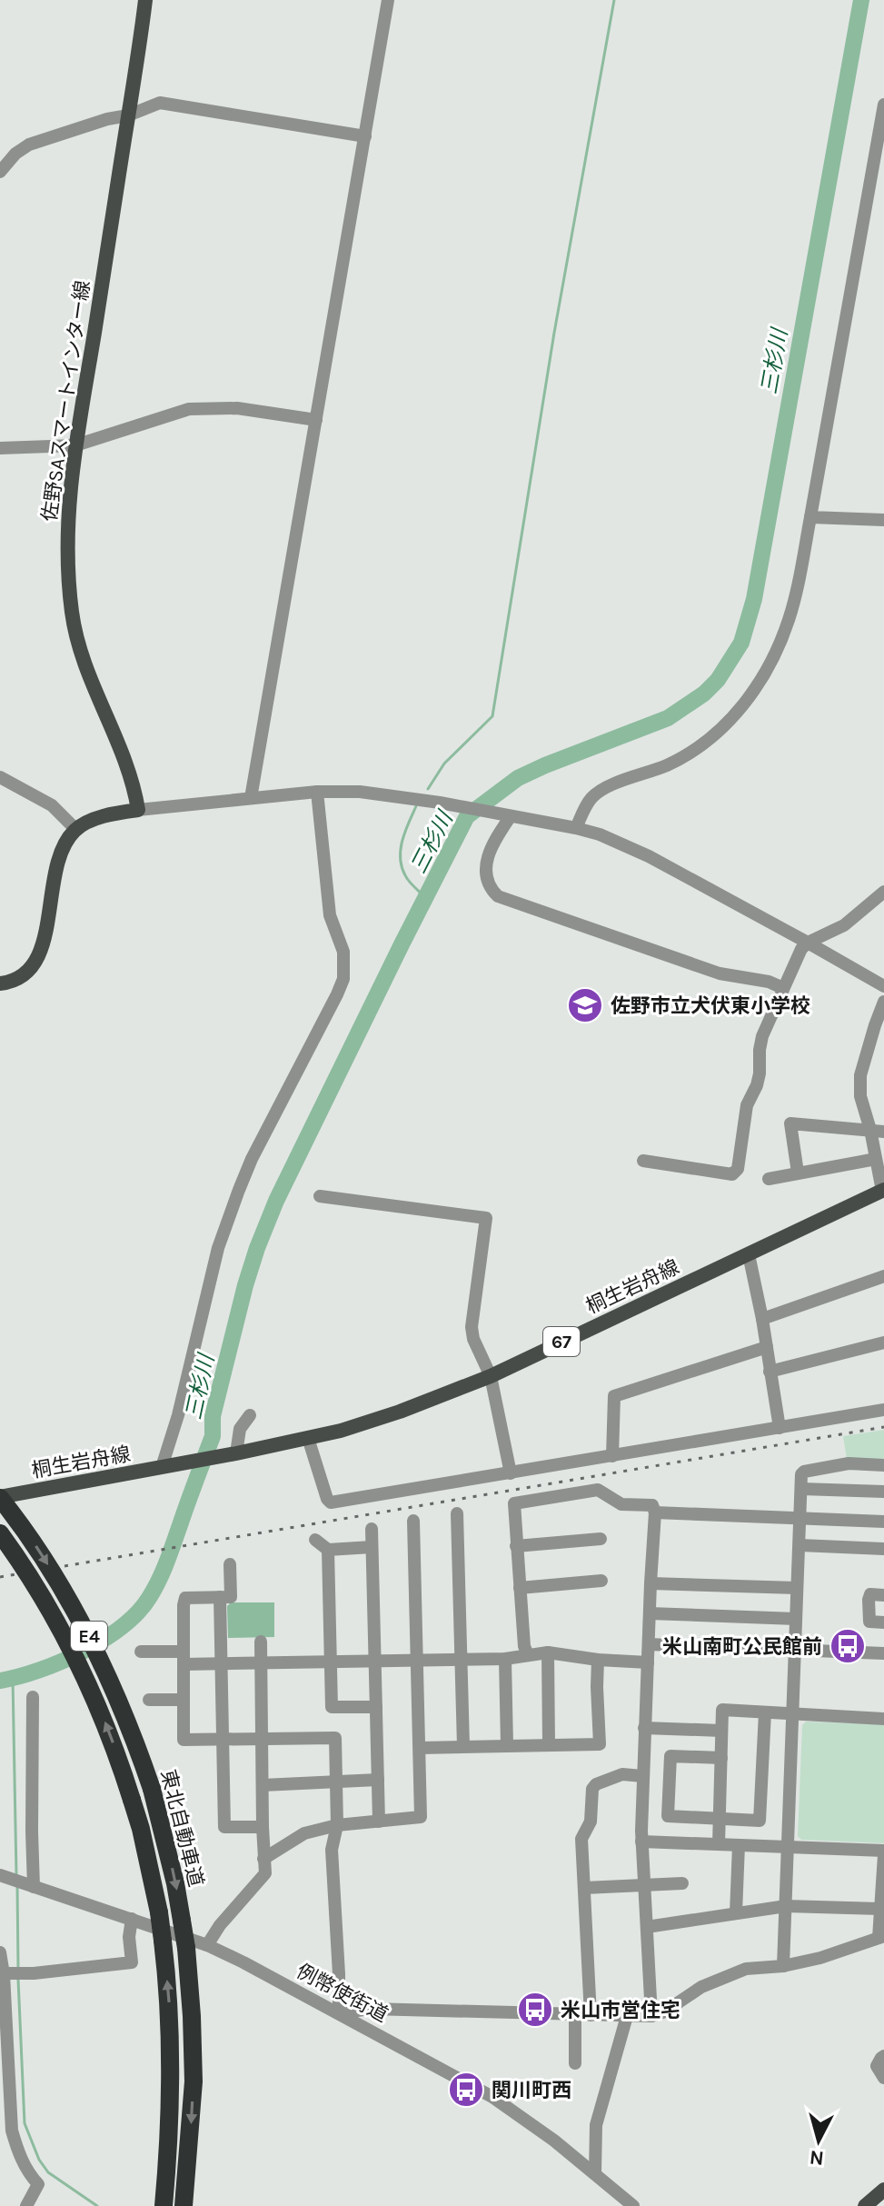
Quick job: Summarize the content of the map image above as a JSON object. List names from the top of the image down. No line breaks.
{"streets":{"highway":["E4","東北自動車道"],"main road":["佐野SAスマートインター線","桐生岩舟線","67"],"street":["例幣使街道"]},"crossings":[["桐生岩舟線","67"],["桐生岩舟線","東北自動車道"]],"water":["三杉川"],"places":{"school or university":["佐野市立犬伏東小学校"],"bus stop":["米山南町公民館前","米山市営住宅","関川町西"]},"north":"bottom"}
